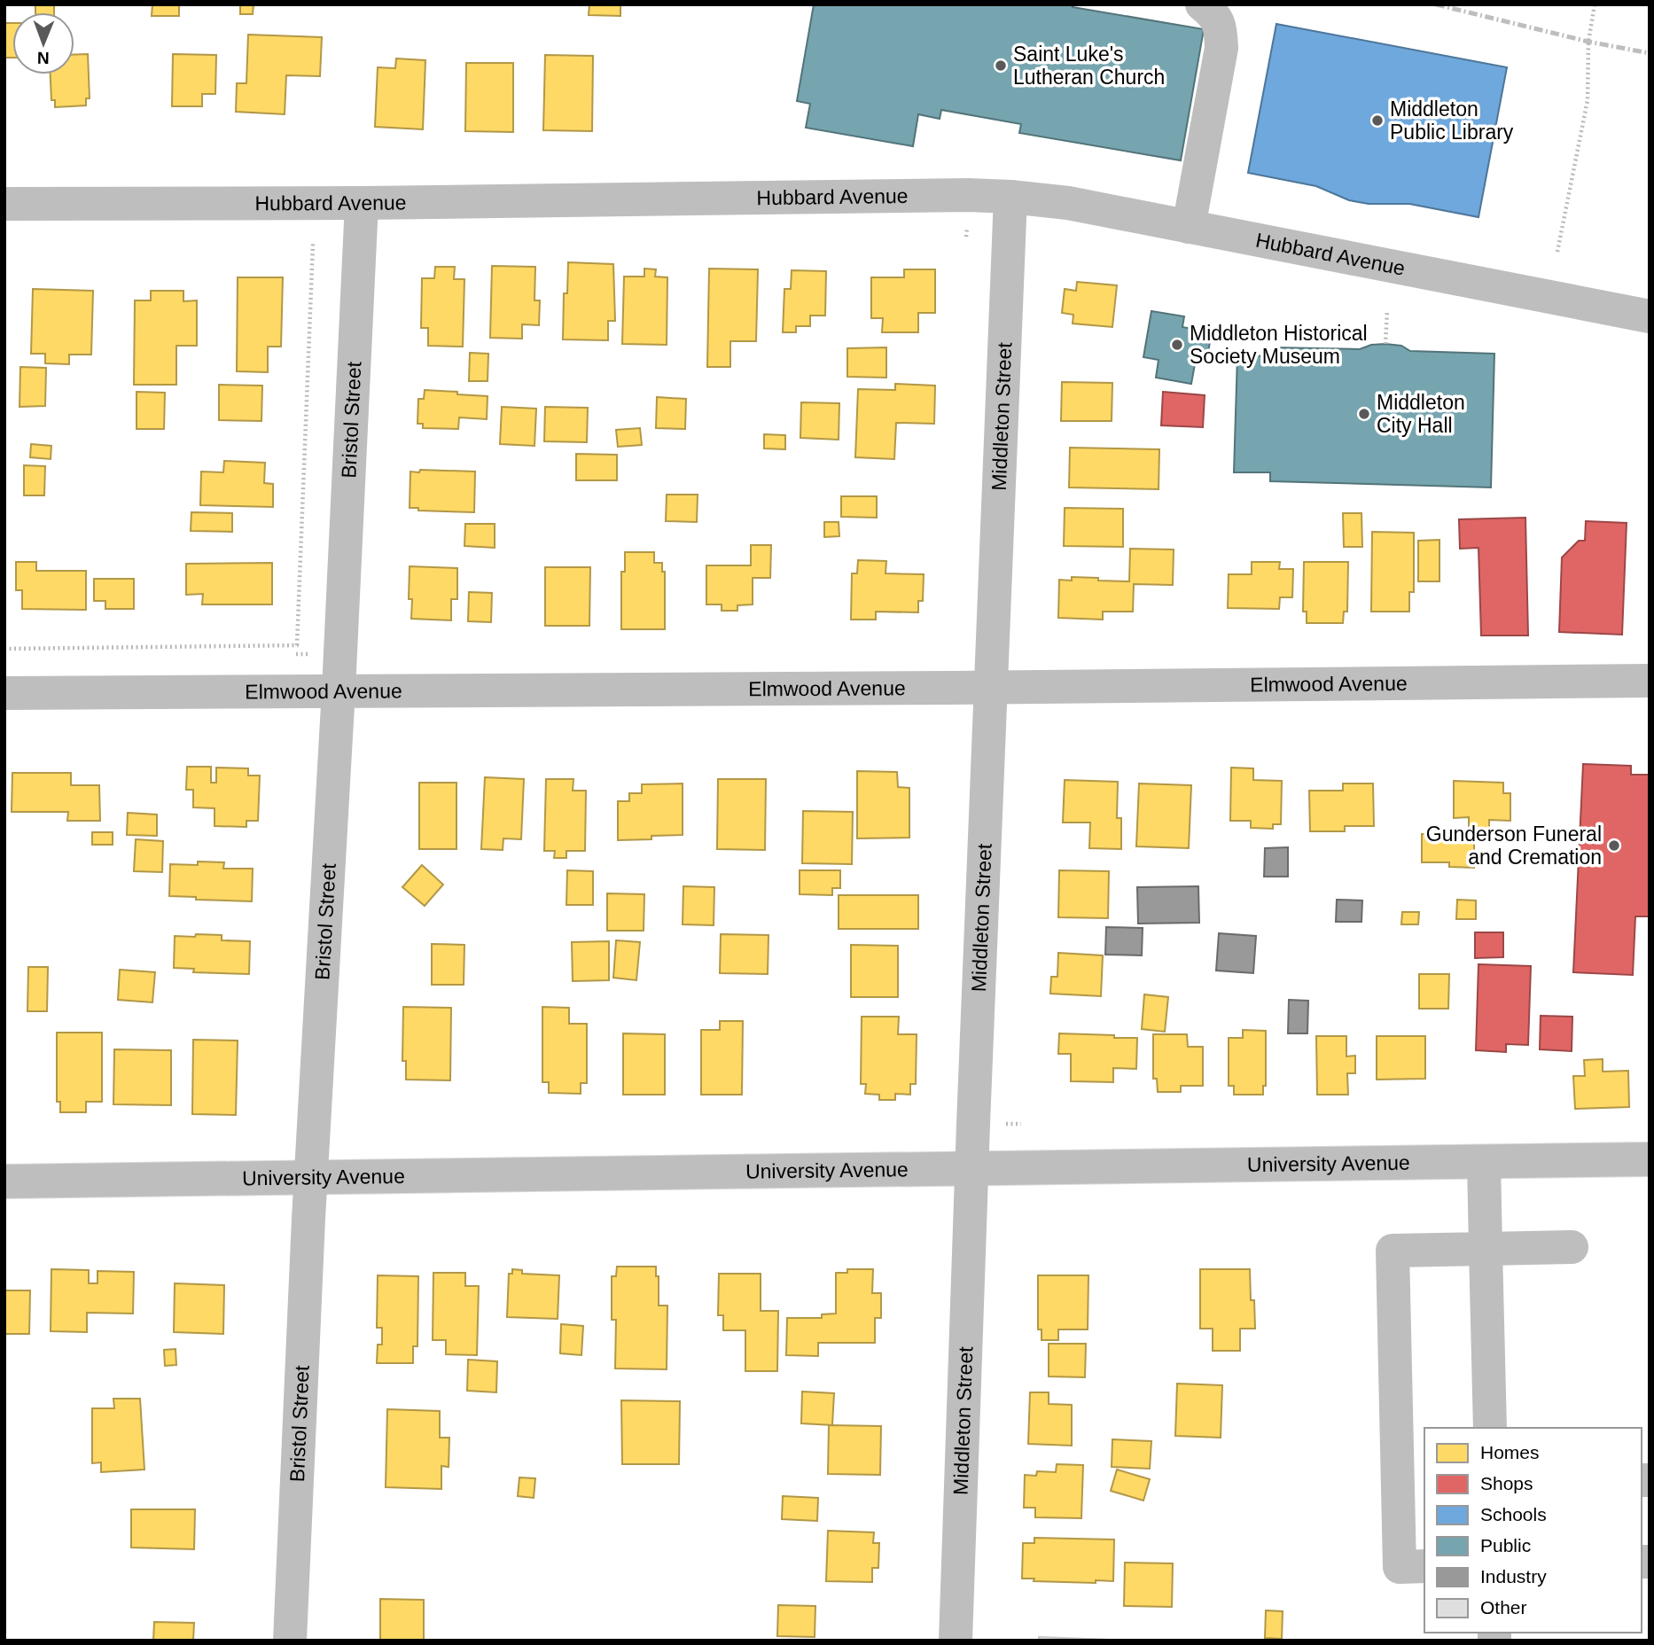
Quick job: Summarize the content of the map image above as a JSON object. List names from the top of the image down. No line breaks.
{"streets":{"street":["Hubbard Avenue","Middleton Street","Bristol Street","Elmwood Avenue","University Avenue"]},"crossings":[["Hubbard Avenue","Middleton Street"],["Hubbard Avenue","Bristol Street"],["Middleton Street","Elmwood Avenue"],["Middleton Street","University Avenue"],["Bristol Street","Elmwood Avenue"],["Bristol Street","University Avenue"]],"places":["Saint Luke's Lutheran Church","Middleton Public Library","Middleton Historical Society Museum","Middleton City Hall","Gunderson Funeral and Cremation"],"legend":["Homes","Shops","Schools","Public","Industry","Other"],"north":"bottom"}
